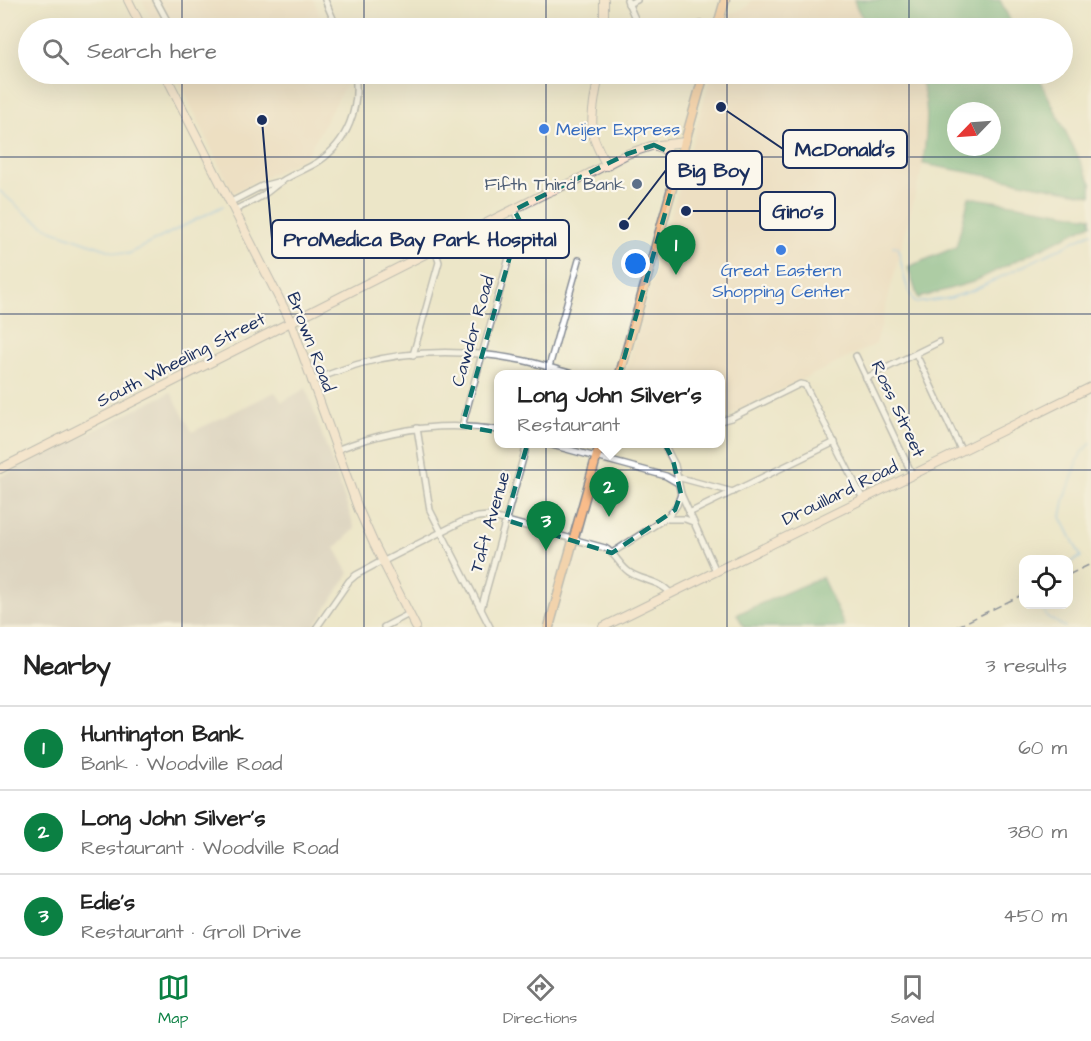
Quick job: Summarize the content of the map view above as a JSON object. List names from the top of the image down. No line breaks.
{"streets":{"street":["Cawdor Road","Brown Road","South Wheeling Street","Ross Street","Drouillard Road","Taft Avenue"]},"crossings":[["Cawdor Road","South Wheeling Street"],["Brown Road","South Wheeling Street"],["Ross Street","Drouillard Road"]],"places":["McDonald's","ProMedica Bay Park Hospital","Meijer Express","Fifth Third Bank","Gino's","Big Boy","Great Eastern Shopping Center"],"north":"bottom left","page":{"search":"Search here","pins":["1","2","3"],"popup":["Long John Silver's","Restaurant"],"heading":["Nearby","3 results"],"list":[{"mark":"1","name":"Huntington Bank","note":"Bank · Woodville Road","value":"60 m"},{"mark":"2","name":"Long John Silver's","note":"Restaurant · Woodville Road","value":"380 m"},{"mark":"3","name":"Edie's","note":"Restaurant · Groll Drive","value":"450 m"}],"nav":["Map","Directions","Saved"]}}
